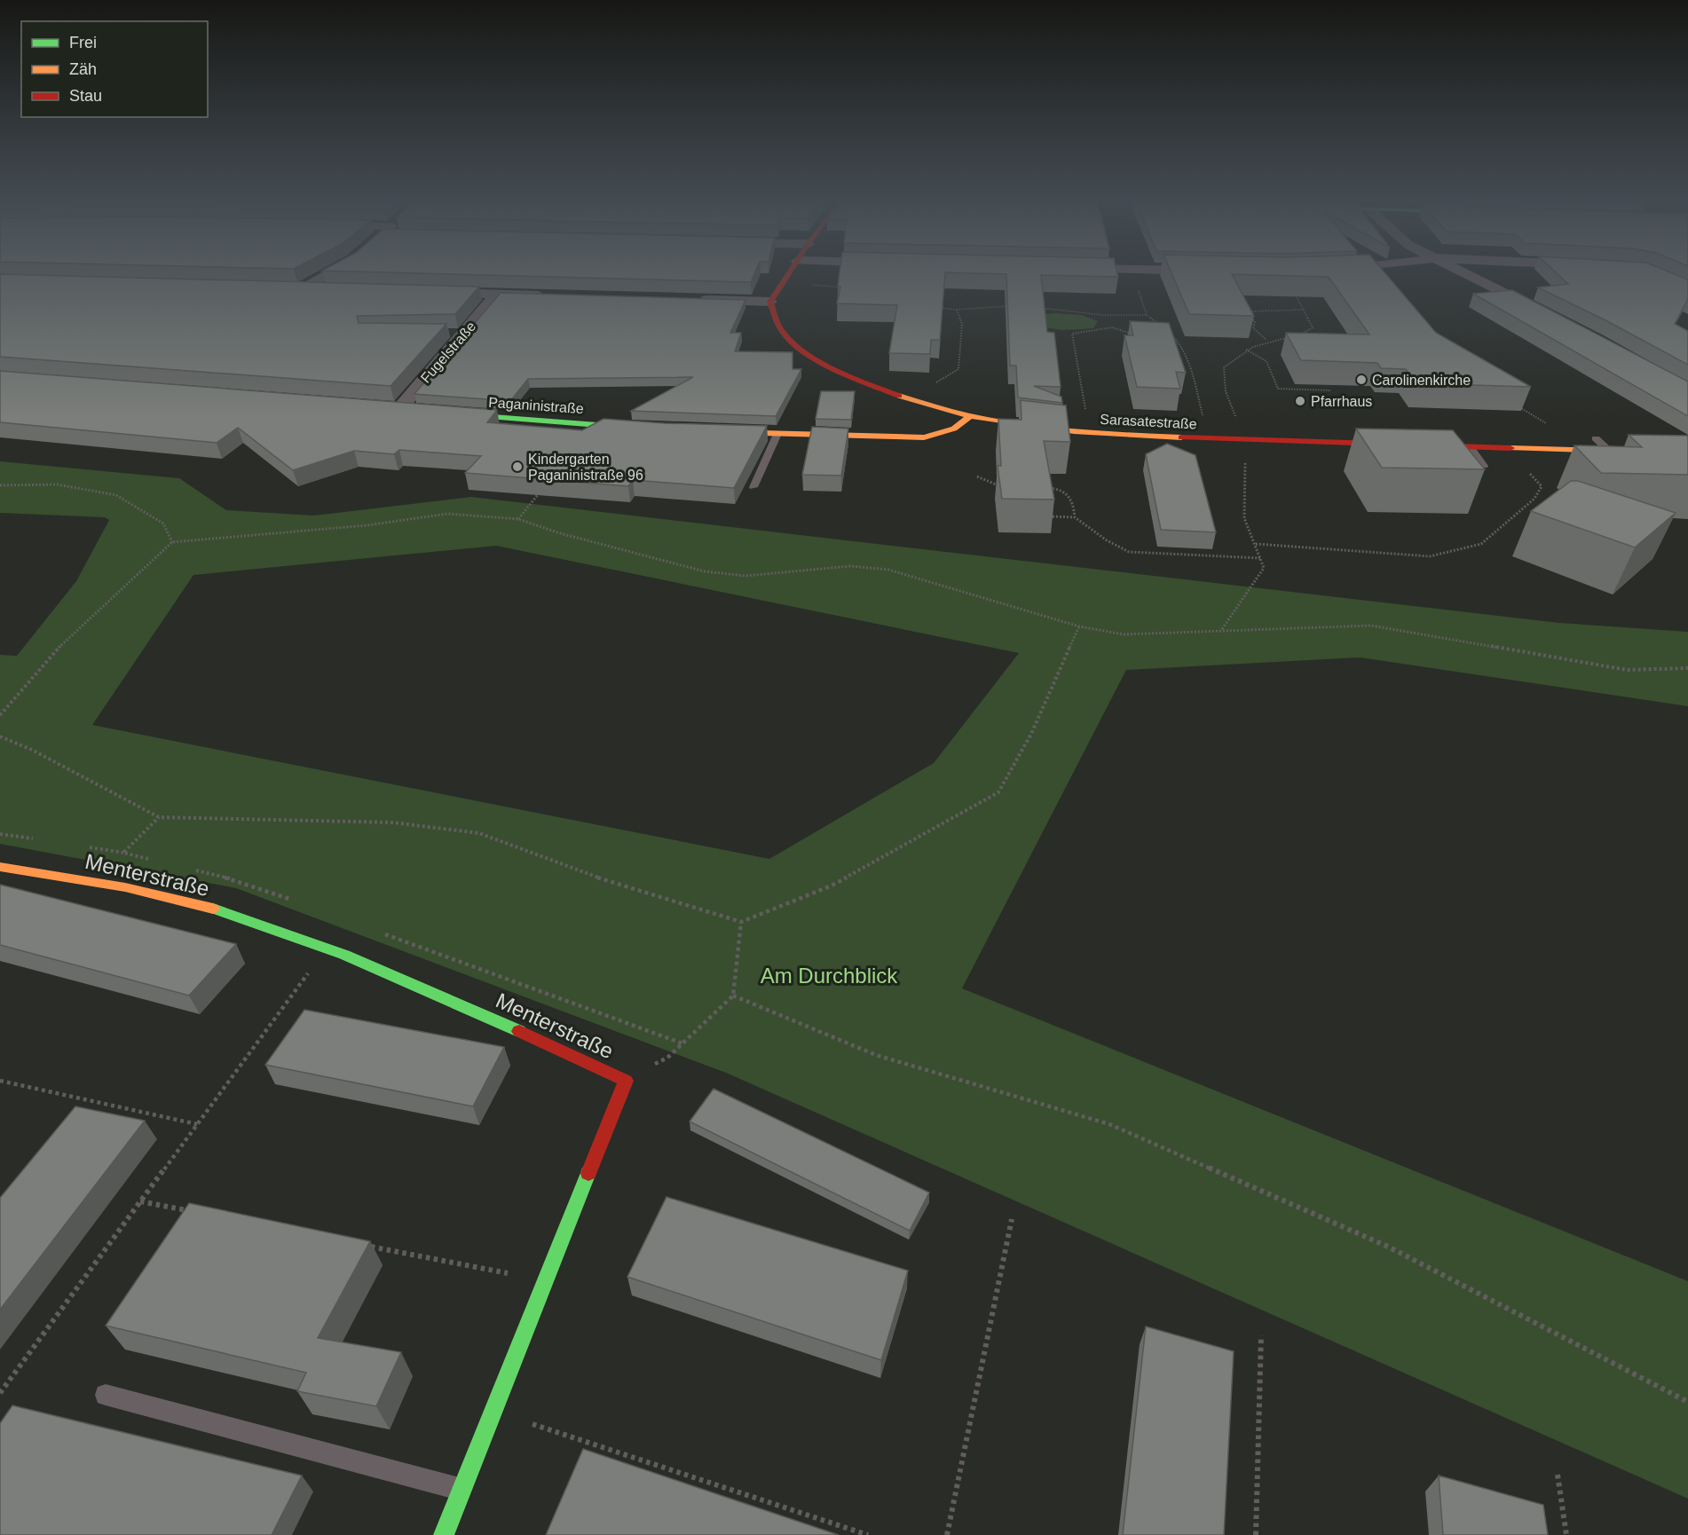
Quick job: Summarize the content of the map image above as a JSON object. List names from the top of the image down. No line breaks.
{"streets":{"street":["Fugelstraße","Paganinistraße","Sarasatestraße","Menterstraße"]},"parks":["Am Durchblick"],"places":["Carolinenkirche","Pfarrhaus","Kindergarten Paganinistraße 96"],"legend":["Frei","Zäh","Stau"]}
